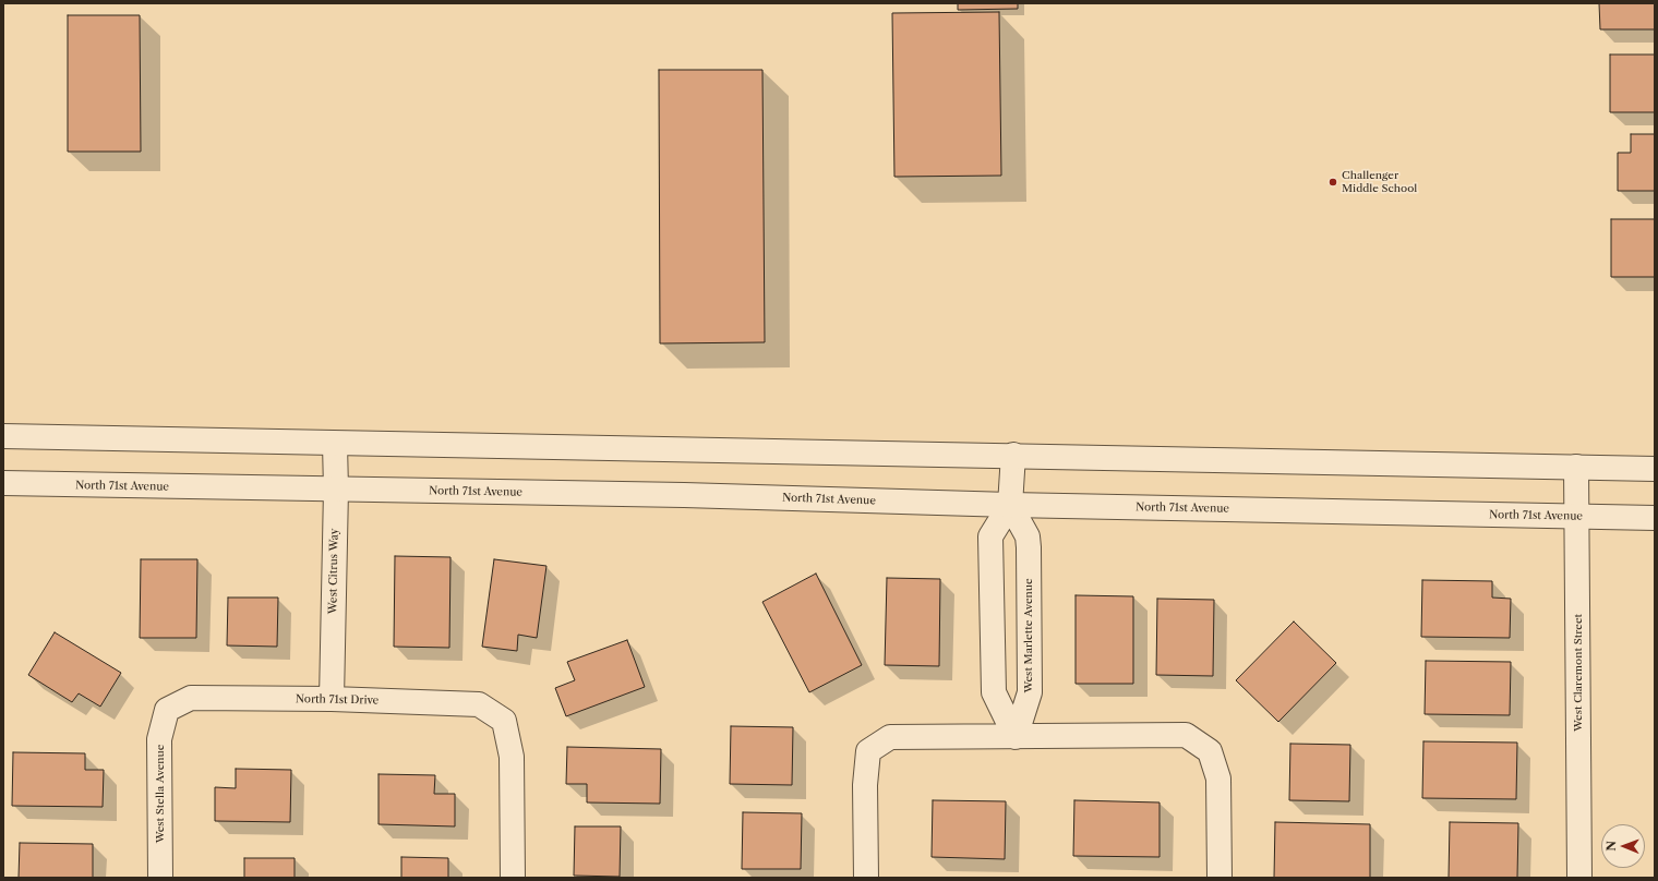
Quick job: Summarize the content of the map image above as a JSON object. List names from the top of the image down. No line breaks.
{"streets":{"street":["North 71st Avenue","West Citrus Way","West Marlette Avenue","West Claremont Street","North 71st Drive","West Stella Avenue"]},"crossings":[["North 71st Avenue","West Citrus Way"],["North 71st Avenue","West Marlette Avenue"],["North 71st Avenue","West Claremont Street"],["West Citrus Way","North 71st Drive"],["North 71st Drive","West Stella Avenue"]],"places":["Challenger Middle School"],"north":"left"}
